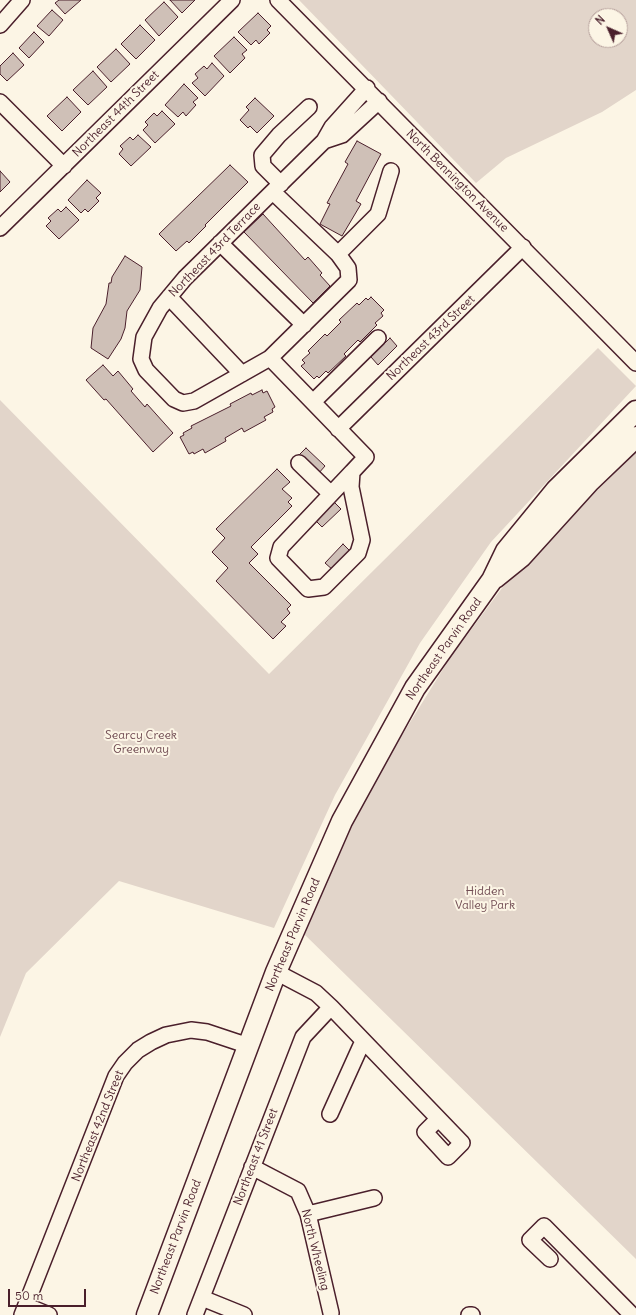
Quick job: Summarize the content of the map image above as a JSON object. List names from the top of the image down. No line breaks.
{"streets":{"main road":["Northeast Parvin Road"],"street":["Northeast 44th Street","North Bennington Avenue","Northeast 43rd Terrace","Northeast 43rd Street","Northeast 42nd Street","Northeast 41 Street","North Wheeling"]},"crossings":[["North Bennington Avenue","Northeast 43rd Terrace"],["North Bennington Avenue","Northeast 43rd Street"],["Northeast Parvin Road","Northeast 42nd Street"],["Northeast 41 Street","North Wheeling"]],"parks":["Searcy Creek Greenway","Hidden Valley Park"],"scale_bar":"50 m","north":"top left"}
